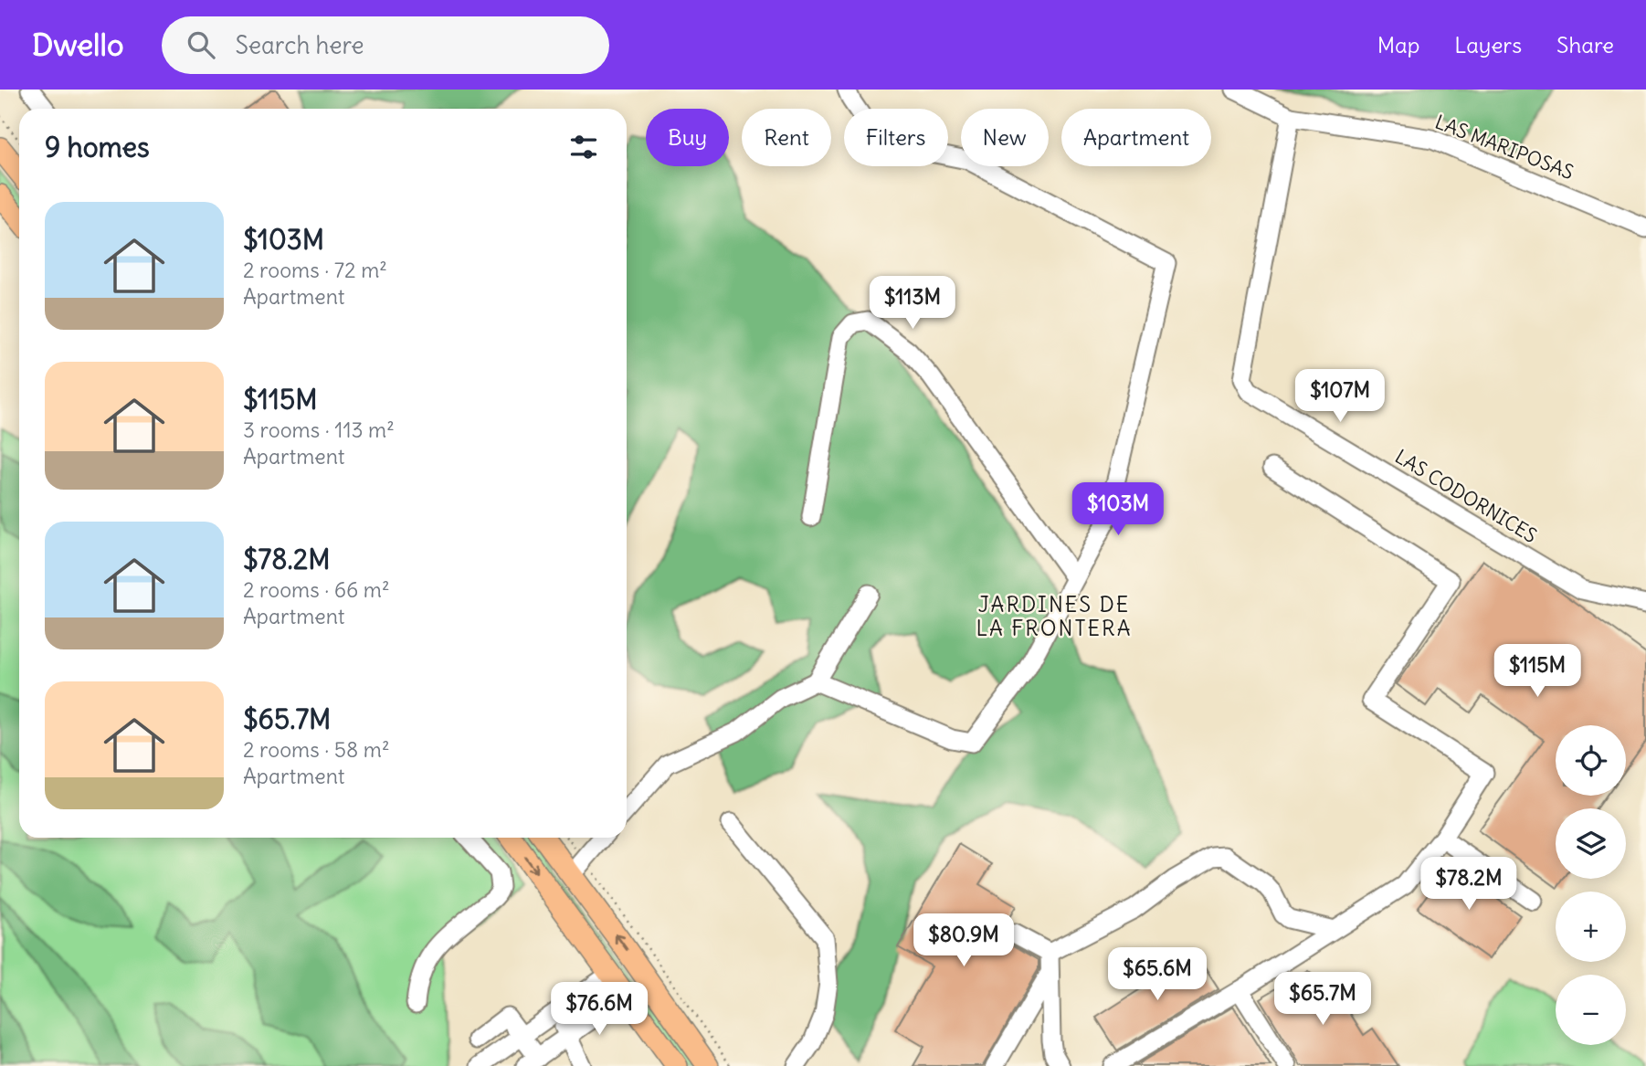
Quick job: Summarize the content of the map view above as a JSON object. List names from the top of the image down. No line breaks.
{"streets":{"street":["LAS MARIPOSAS","LAS CODORNICES"]},"crossings":[["LAS MARIPOSAS","LAS CODORNICES"]],"districts":["JARDINES DE LA FRONTERA"],"page":{"header":"Dwello","search":"Search here","nav":["Map","Layers","Share"],"chip":["Buy","Rent","Filters","New","Apartment"],"heading":"9 homes","list":[{"name":"$103M","note":"2 rooms · 72 m² · Apartment"},{"name":"$115M","note":"3 rooms · 113 m² · Apartment"},{"name":"$78.2M","note":"2 rooms · 66 m² · Apartment"},{"name":"$65.7M","note":"2 rooms · 58 m² · Apartment"}],"price":["$113M","$107M","$103M","$115M","$78.2M","$80.9M","$65.6M","$65.7M","$76.6M"],"map_buttons":["+","−"]}}
